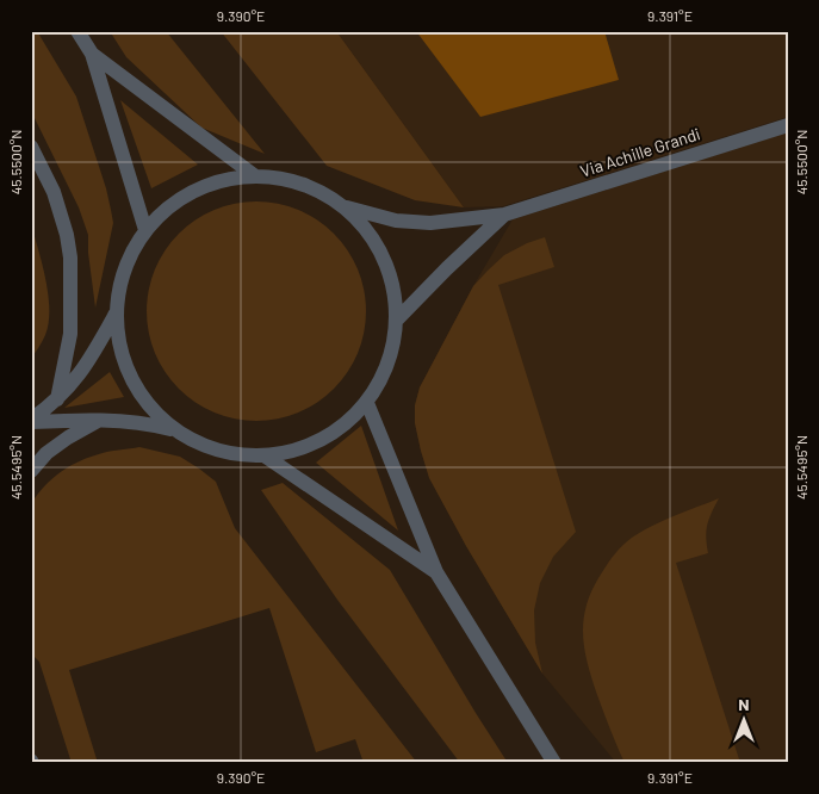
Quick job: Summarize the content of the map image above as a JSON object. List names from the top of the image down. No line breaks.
{"streets":{"street":["Via Achille Grandi"]},"north":"top","coordinates":["9.390°E","9.391°E","45.5500°N","45.5495°N"]}
